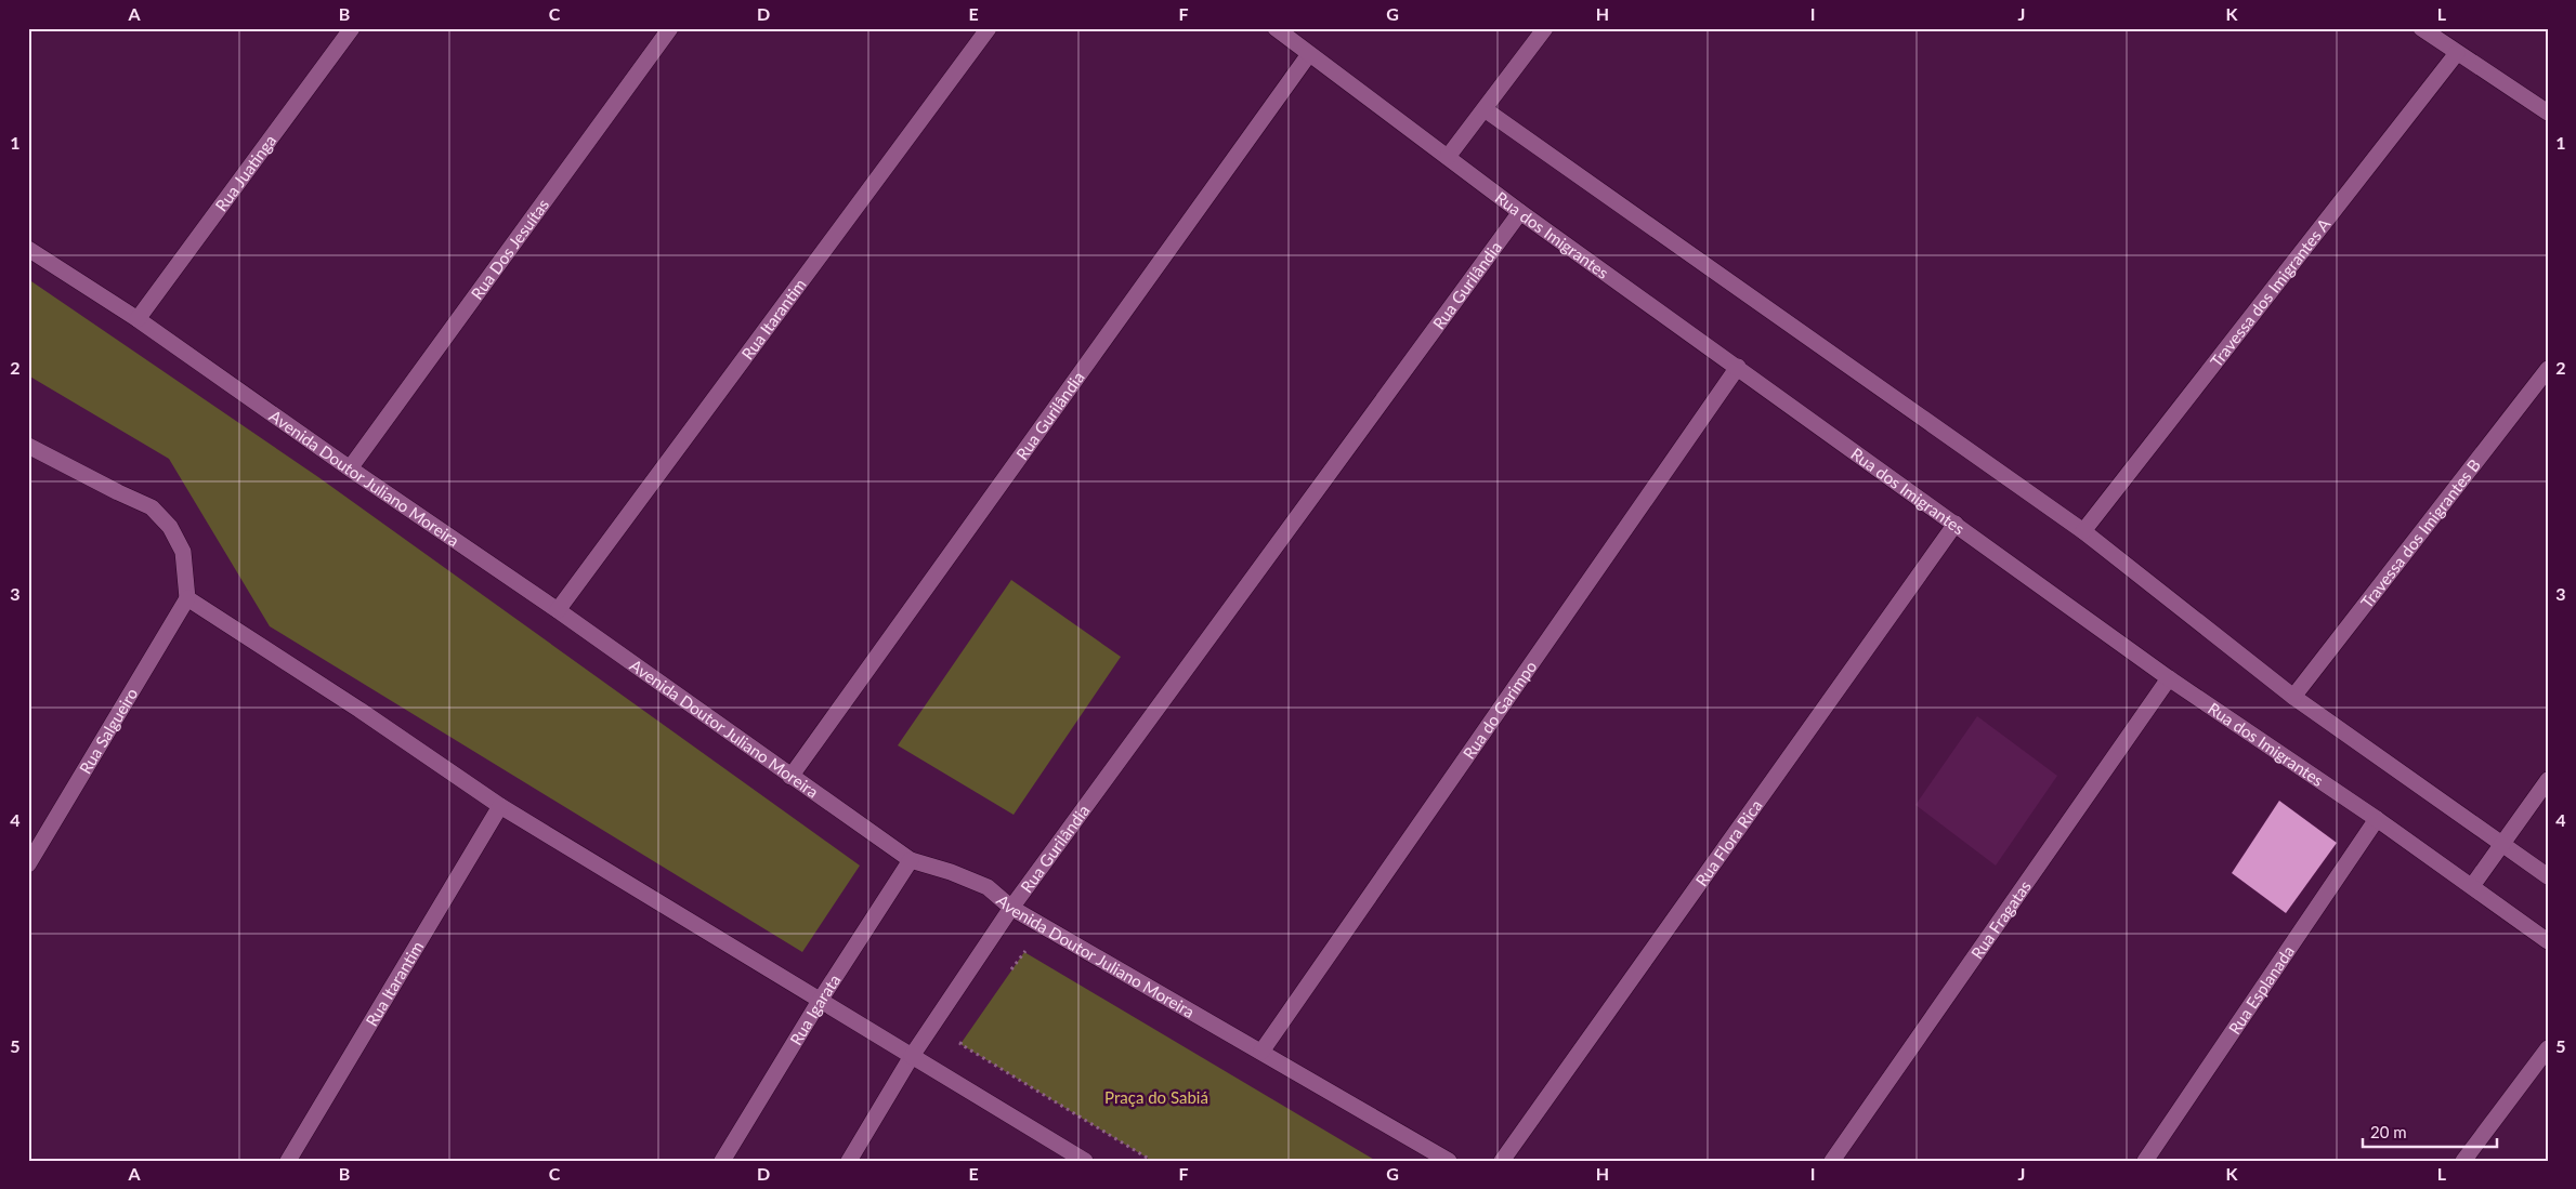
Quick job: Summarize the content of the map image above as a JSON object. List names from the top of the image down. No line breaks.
{"streets":{"street":["Rua Juatinga","Rua dos Imigrantes","Rua Dos Jesuítas","Rua Gurilândia","Travessa dos Imigrantes A","Rua Itarantim","Avenida Doutor Juliano Moreira","Travessa dos Imigrantes B","Rua do Garimpo","Rua Salgueiro","Rua Flora Rica","Rua Fragatas","Rua Esplanada","Rua Igarata"]},"crossings":[["Rua Juatinga","Avenida Doutor Juliano Moreira"],["Rua dos Imigrantes","Rua Gurilândia"],["Rua dos Imigrantes","Rua do Garimpo"],["Rua dos Imigrantes","Rua Flora Rica"],["Rua dos Imigrantes","Rua Fragatas"],["Rua dos Imigrantes","Rua Esplanada"],["Rua Dos Jesuítas","Avenida Doutor Juliano Moreira"],["Rua Gurilândia","Avenida Doutor Juliano Moreira"],["Rua Itarantim","Avenida Doutor Juliano Moreira"],["Avenida Doutor Juliano Moreira","Rua do Garimpo"],["Avenida Doutor Juliano Moreira","Rua Igarata"]],"parks":["Praça do Sabiá"],"scale_bar":"20 m","grid":{"columns":["A","B","C","D","E","F","G","H","I","J","K","L"],"rows":["1","2","3","4","5"]}}
